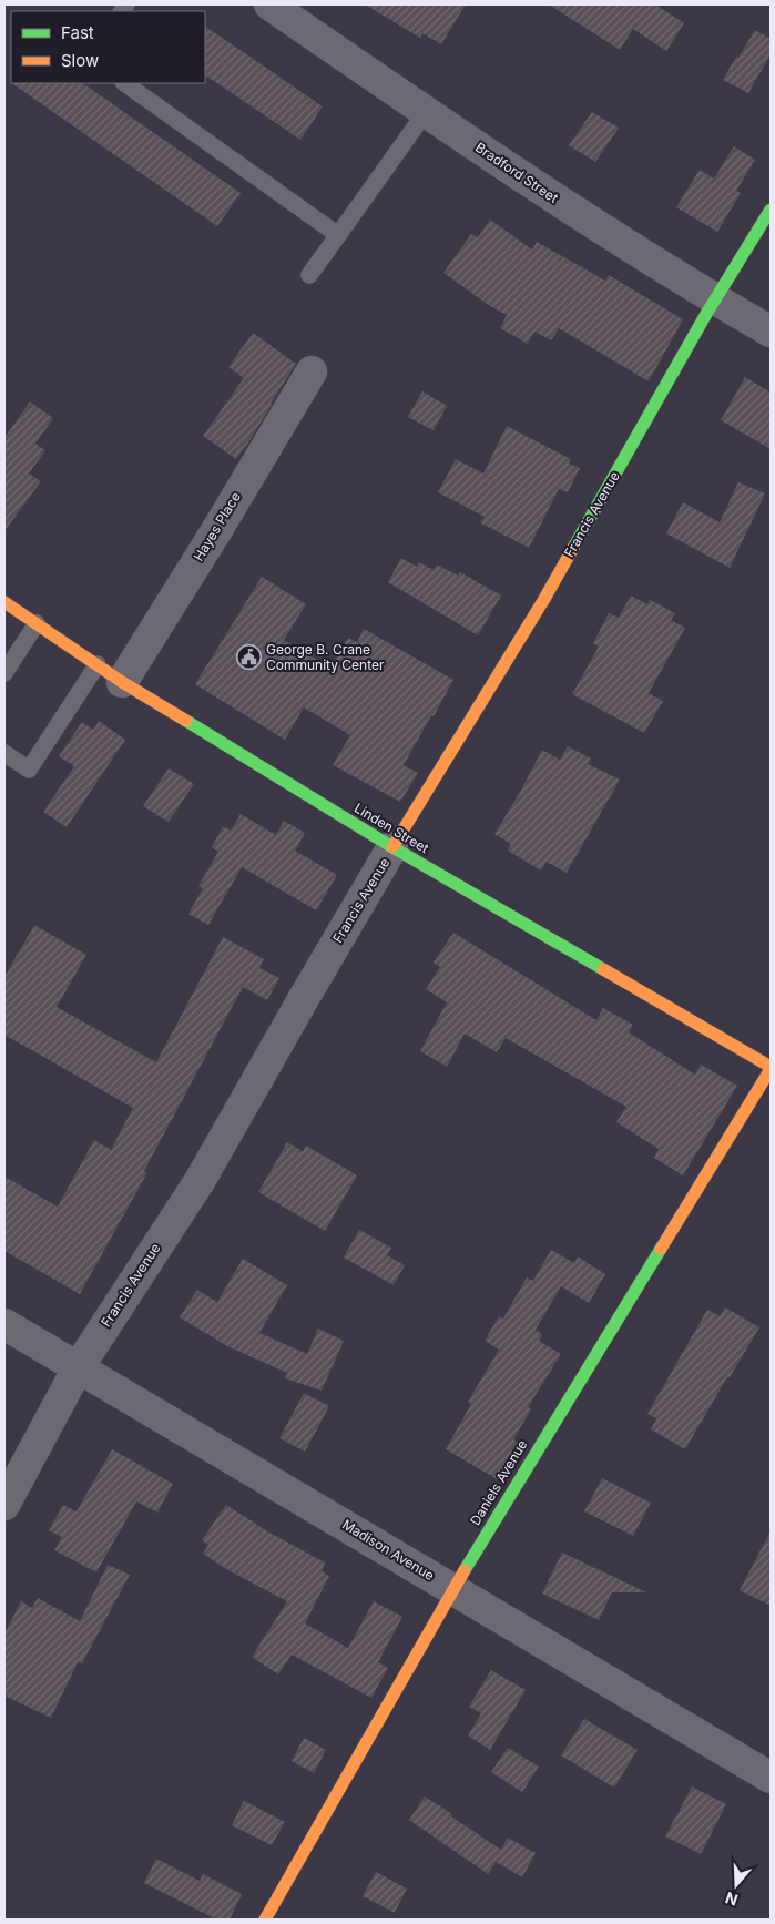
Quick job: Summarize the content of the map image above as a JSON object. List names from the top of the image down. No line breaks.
{"streets":{"street":["Bradford Street","Francis Avenue","Hayes Place","Linden Street","Daniels Avenue","Madison Avenue"]},"crossings":[["Bradford Street","Francis Avenue"],["Francis Avenue","Linden Street"],["Francis Avenue","Madison Avenue"],["Hayes Place","Linden Street"],["Linden Street","Daniels Avenue"],["Daniels Avenue","Madison Avenue"]],"places":{"public building":["George B. Crane Community Center"]},"legend":["Fast","Slow"],"north":"bottom"}
